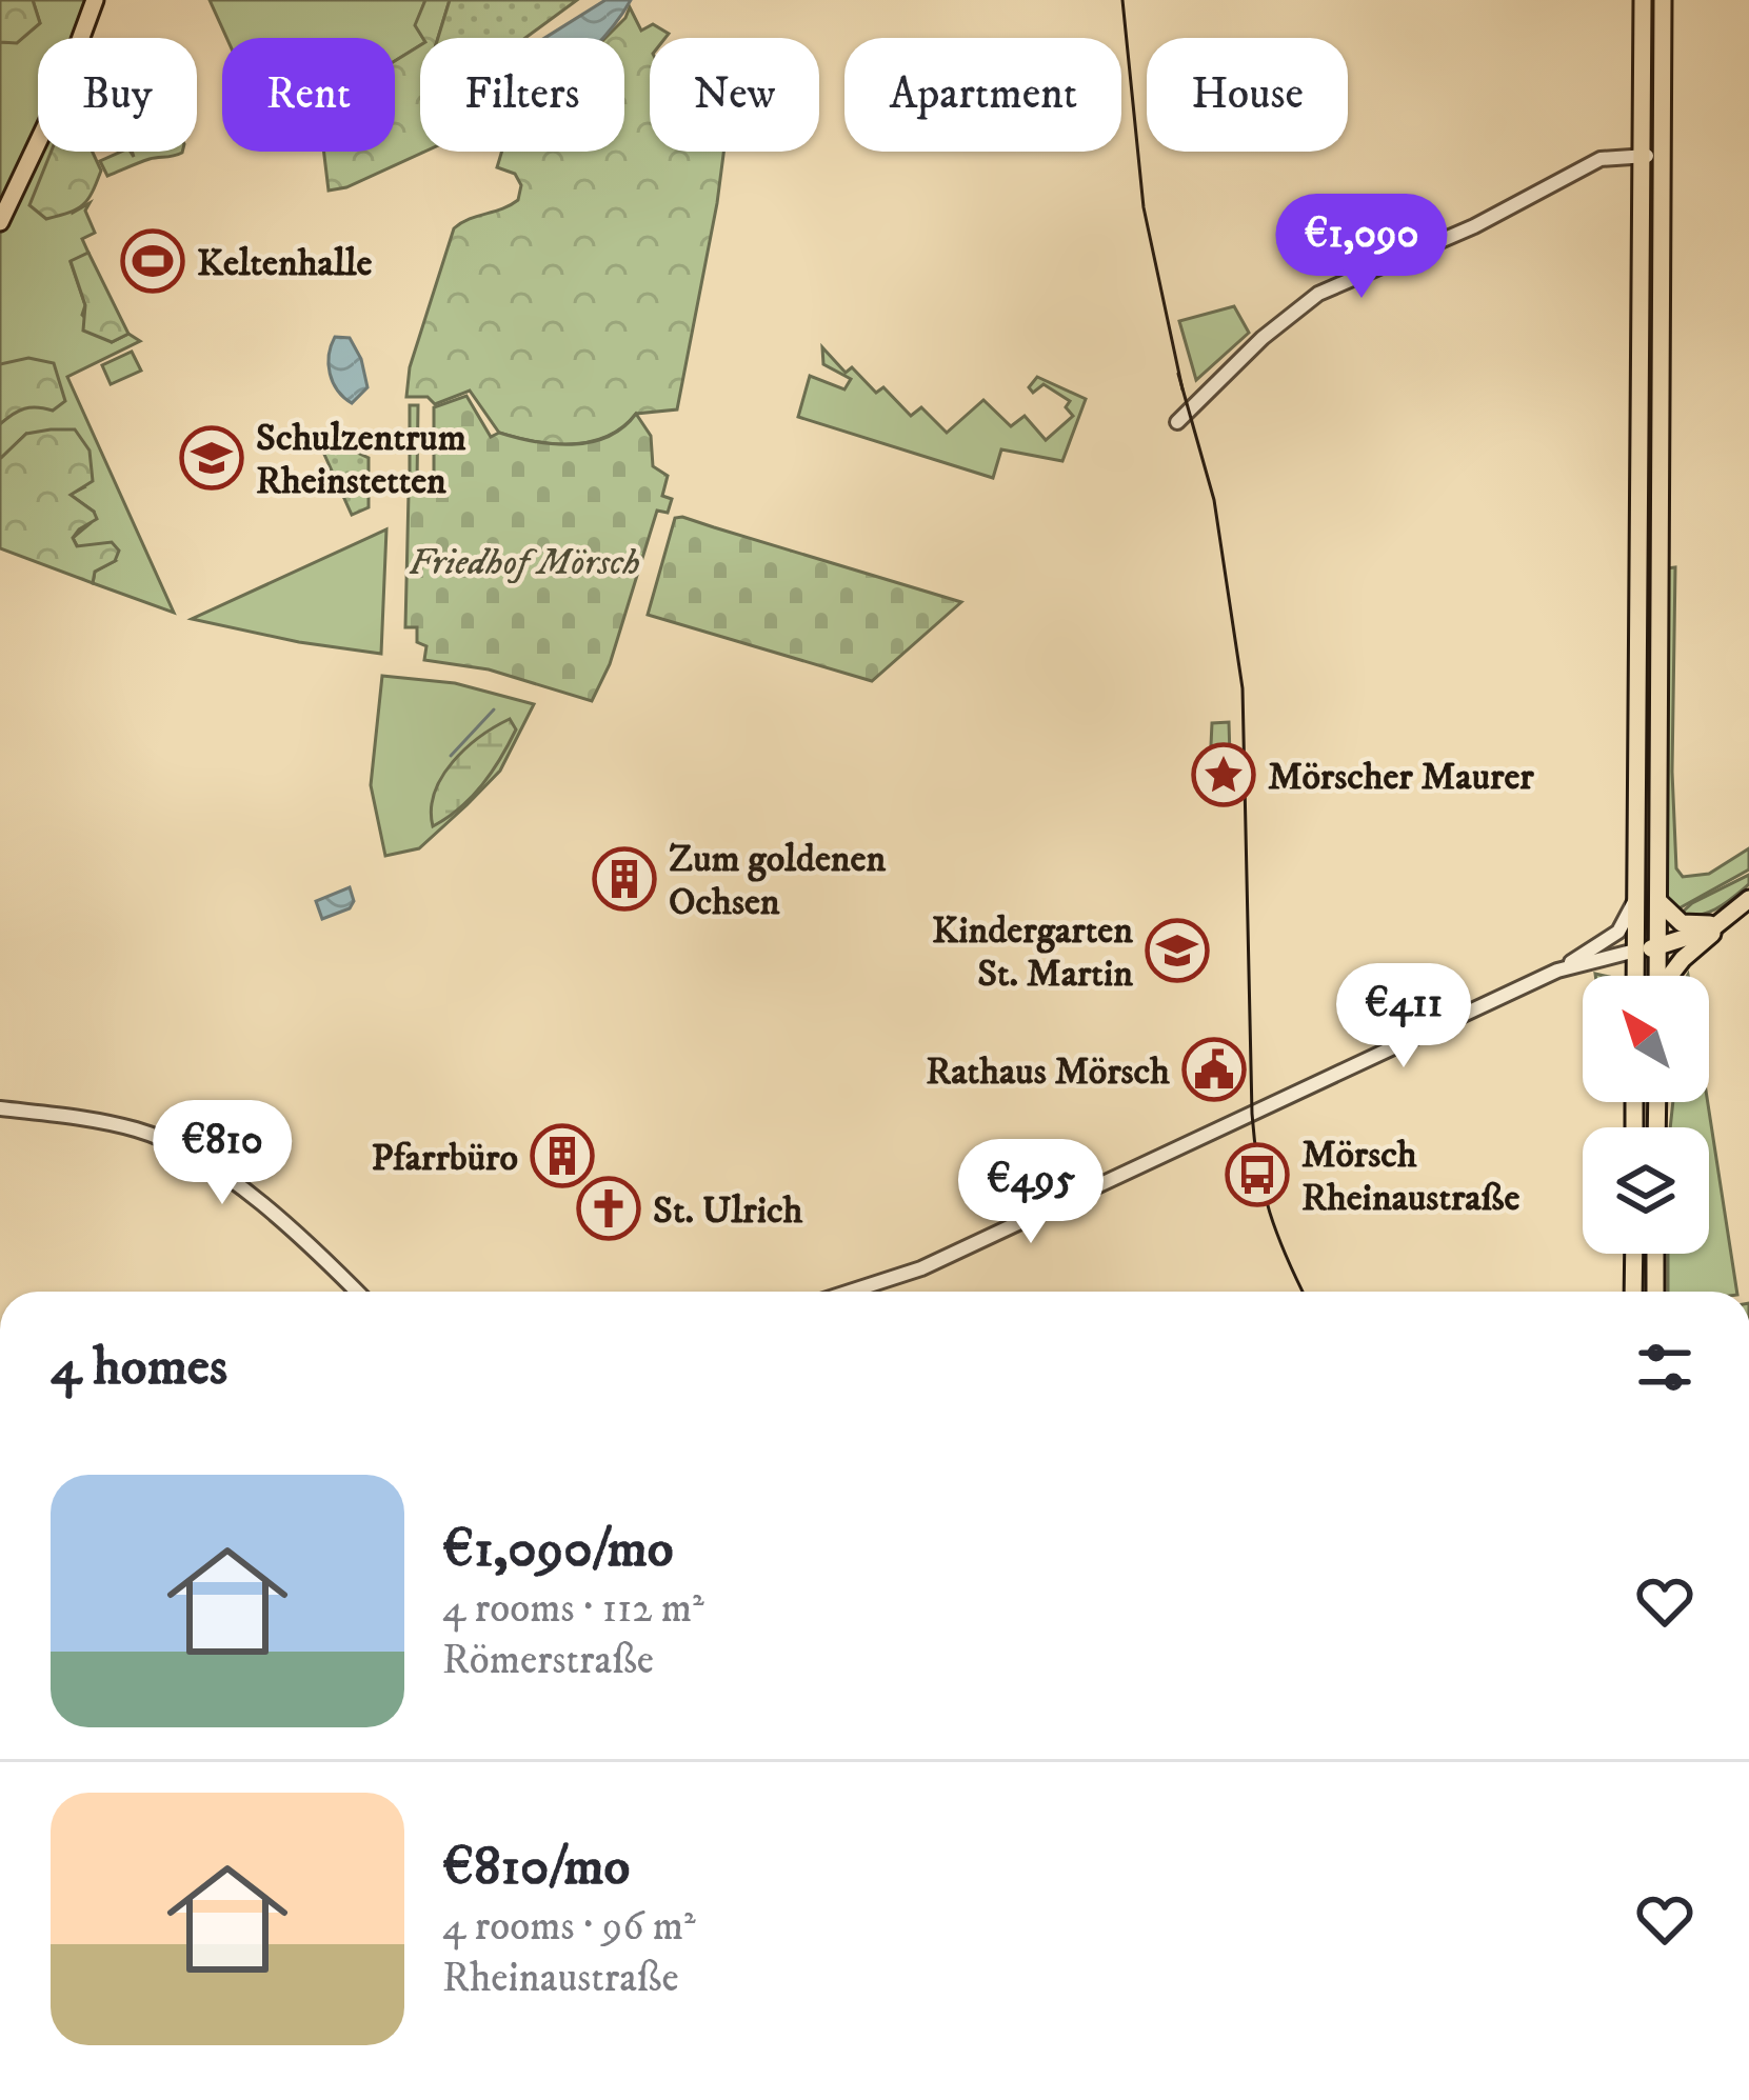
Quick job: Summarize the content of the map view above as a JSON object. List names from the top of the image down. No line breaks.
{"parks":["Friedhof Mörsch"],"places":{"sports":["Keltenhalle"],"school or university":["Schulzentrum Rheinstetten","Kindergarten St. Martin"],"place":["Mörscher Maurer"],"building":["Zum goldenen Ochsen","Pfarrbüro"],"public building":["Rathaus Mörsch"],"bus stop":["Mörsch Rheinaustraße"],"church":["St. Ulrich"]},"north":"top left","page":{"chip":["Buy","Rent","Filters","New","Apartment","House"],"price":["€1,090","€411","€810","€495"],"heading":"4 homes","list":[{"name":"€1,090/mo","note":"4 rooms · 112 m² · Römerstraße"},{"name":"€810/mo","note":"4 rooms · 96 m² · Rheinaustraße"}]}}
